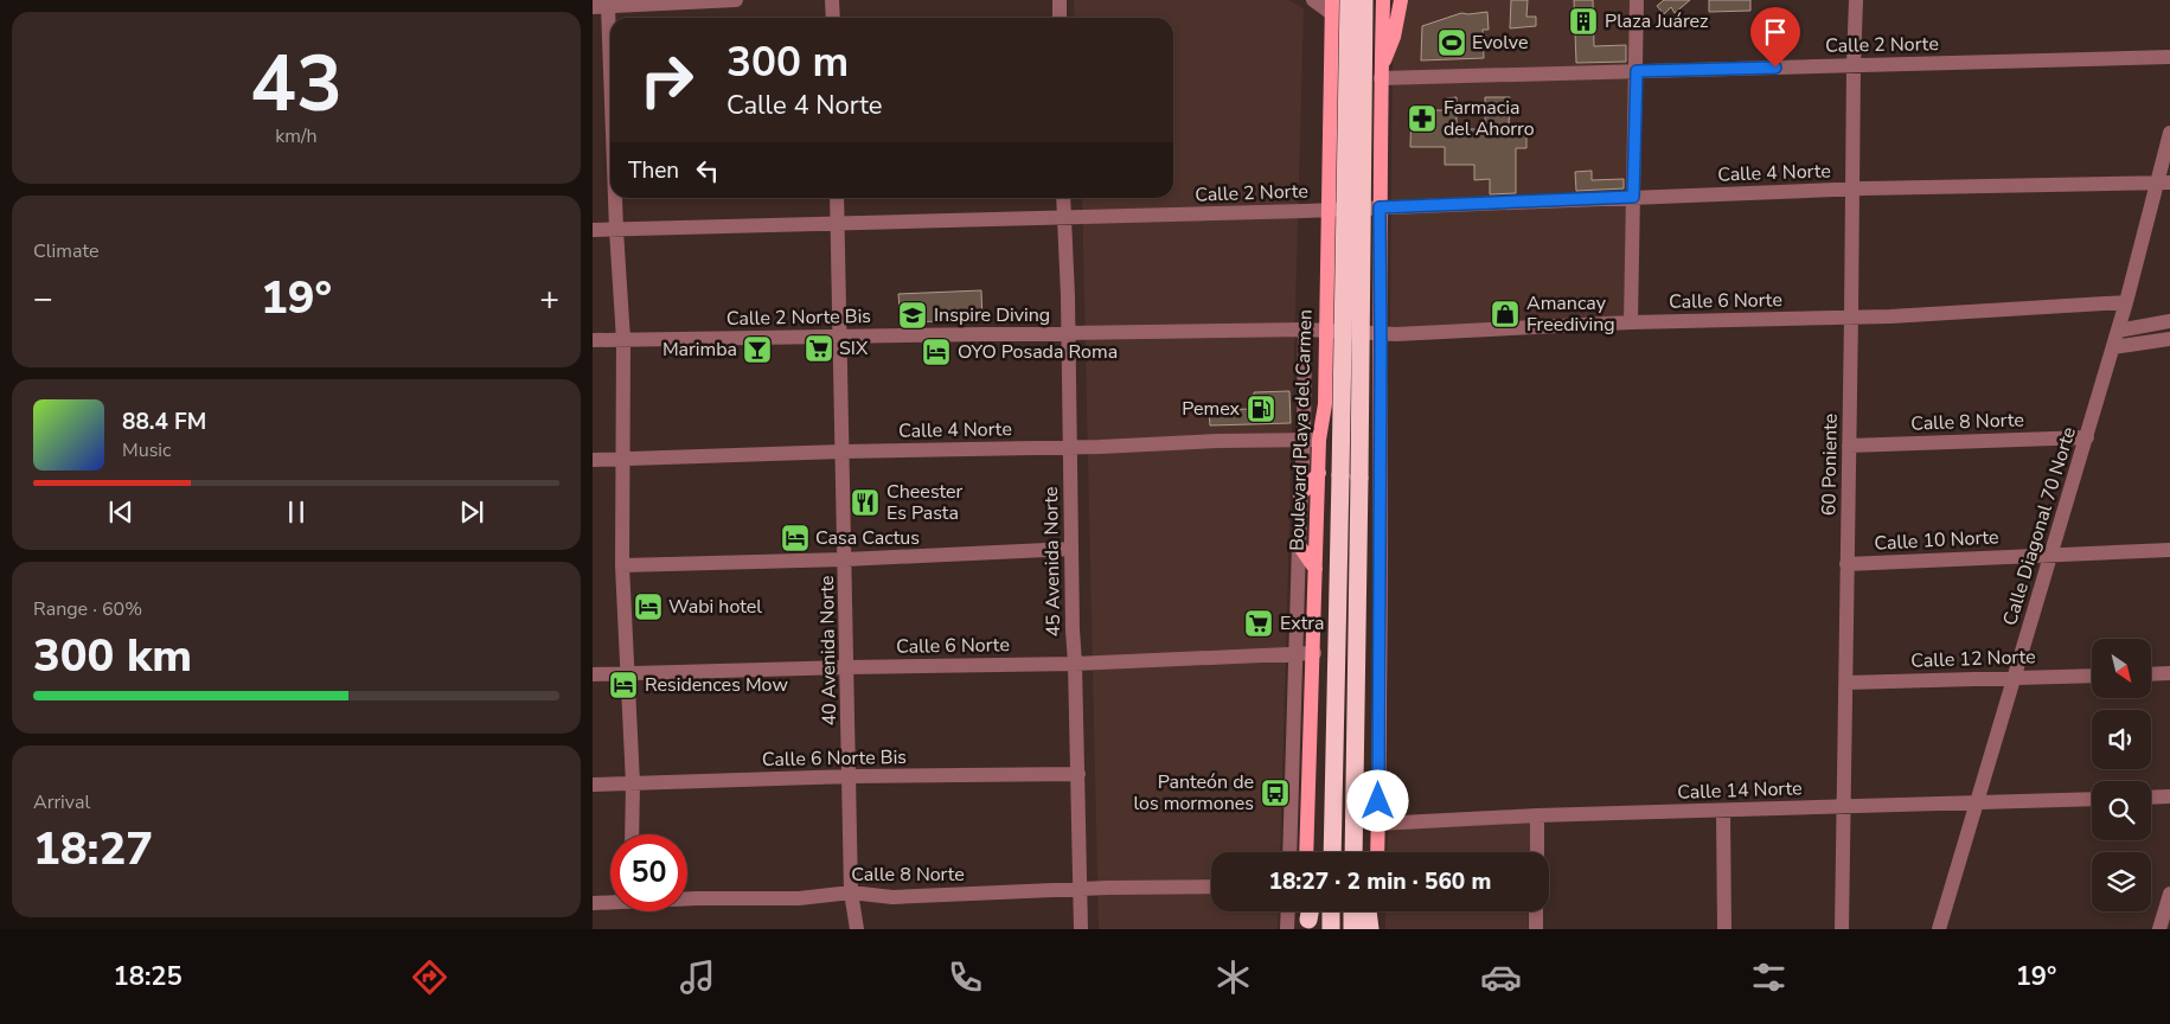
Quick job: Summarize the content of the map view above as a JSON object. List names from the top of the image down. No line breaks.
{"streets":{"main road":["Boulevard Playa del Carmen"],"street":["Calle 2 Norte","Calle 4 Norte","Calle 6 Norte","Calle 2 Norte Bis","Calle 8 Norte","60 Poniente","Calle Diagonal 70 Norte","Calle 10 Norte","45 Avenida Norte","40 Avenida Norte","Calle 12 Norte","Calle 6 Norte Bis","Calle 14 Norte"]},"crossings":[["Calle 2 Norte","Calle 4 Norte"],["Calle 2 Norte","Boulevard Playa del Carmen"],["Calle 2 Norte","60 Poniente"],["Calle 2 Norte","45 Avenida Norte"],["Calle 2 Norte","40 Avenida Norte"],["Calle 4 Norte","Boulevard Playa del Carmen"],["Calle 4 Norte","60 Poniente"],["Calle 4 Norte","Calle Diagonal 70 Norte"],["Calle 4 Norte","45 Avenida Norte"],["Calle 4 Norte","40 Avenida Norte"],["Calle 6 Norte","Calle 2 Norte Bis"],["Calle 6 Norte","Boulevard Playa del Carmen"],["Calle 6 Norte","60 Poniente"],["Calle 6 Norte","Calle Diagonal 70 Norte"],["Calle 6 Norte","45 Avenida Norte"],["Calle 6 Norte","40 Avenida Norte"],["Calle 2 Norte Bis","Boulevard Playa del Carmen"],["Calle 2 Norte Bis","45 Avenida Norte"],["Calle 2 Norte Bis","40 Avenida Norte"],["Calle 8 Norte","60 Poniente"],["Calle 8 Norte","Calle Diagonal 70 Norte"],["Calle 8 Norte","45 Avenida Norte"],["Calle 8 Norte","40 Avenida Norte"],["60 Poniente","Calle 10 Norte"],["60 Poniente","Calle 12 Norte"],["60 Poniente","Calle 14 Norte"],["Calle Diagonal 70 Norte","Calle 10 Norte"],["Calle Diagonal 70 Norte","Calle 12 Norte"],["Calle Diagonal 70 Norte","Calle 14 Norte"],["45 Avenida Norte","Calle 6 Norte Bis"],["40 Avenida Norte","Calle 6 Norte Bis"]],"places":{"building":["Plaza Juárez"],"sports":["Evolve"],"pharmacy":["Farmacia del Ahorro"],"shop":["Amancay Freediving"],"school or university":["Inspire Diving"],"supermarket":["SIX","Extra"],"bar":["Marimba"],"hotel":["OYO Posada Roma","Casa Cactus","Wabi hotel","Residences Mow"],"fuel station":["Pemex"],"restaurant":["Cheester Es Pasta"],"bus stop":["Panteón de los mormones"]},"north":"bottom right","page":{"tile":[["43","km/h"],"Climate",["Range · 60%","300 km"],["Arrival","18:27"]],"turn":["300 m","Calle 4 Norte"],"then":"Then","heat":["−","19°","+"],"song":["88.4 FM","Music"],"limit":"50","trip":"18:27 · 2 min · 560 m","tabs":["18:25","19°"]}}
